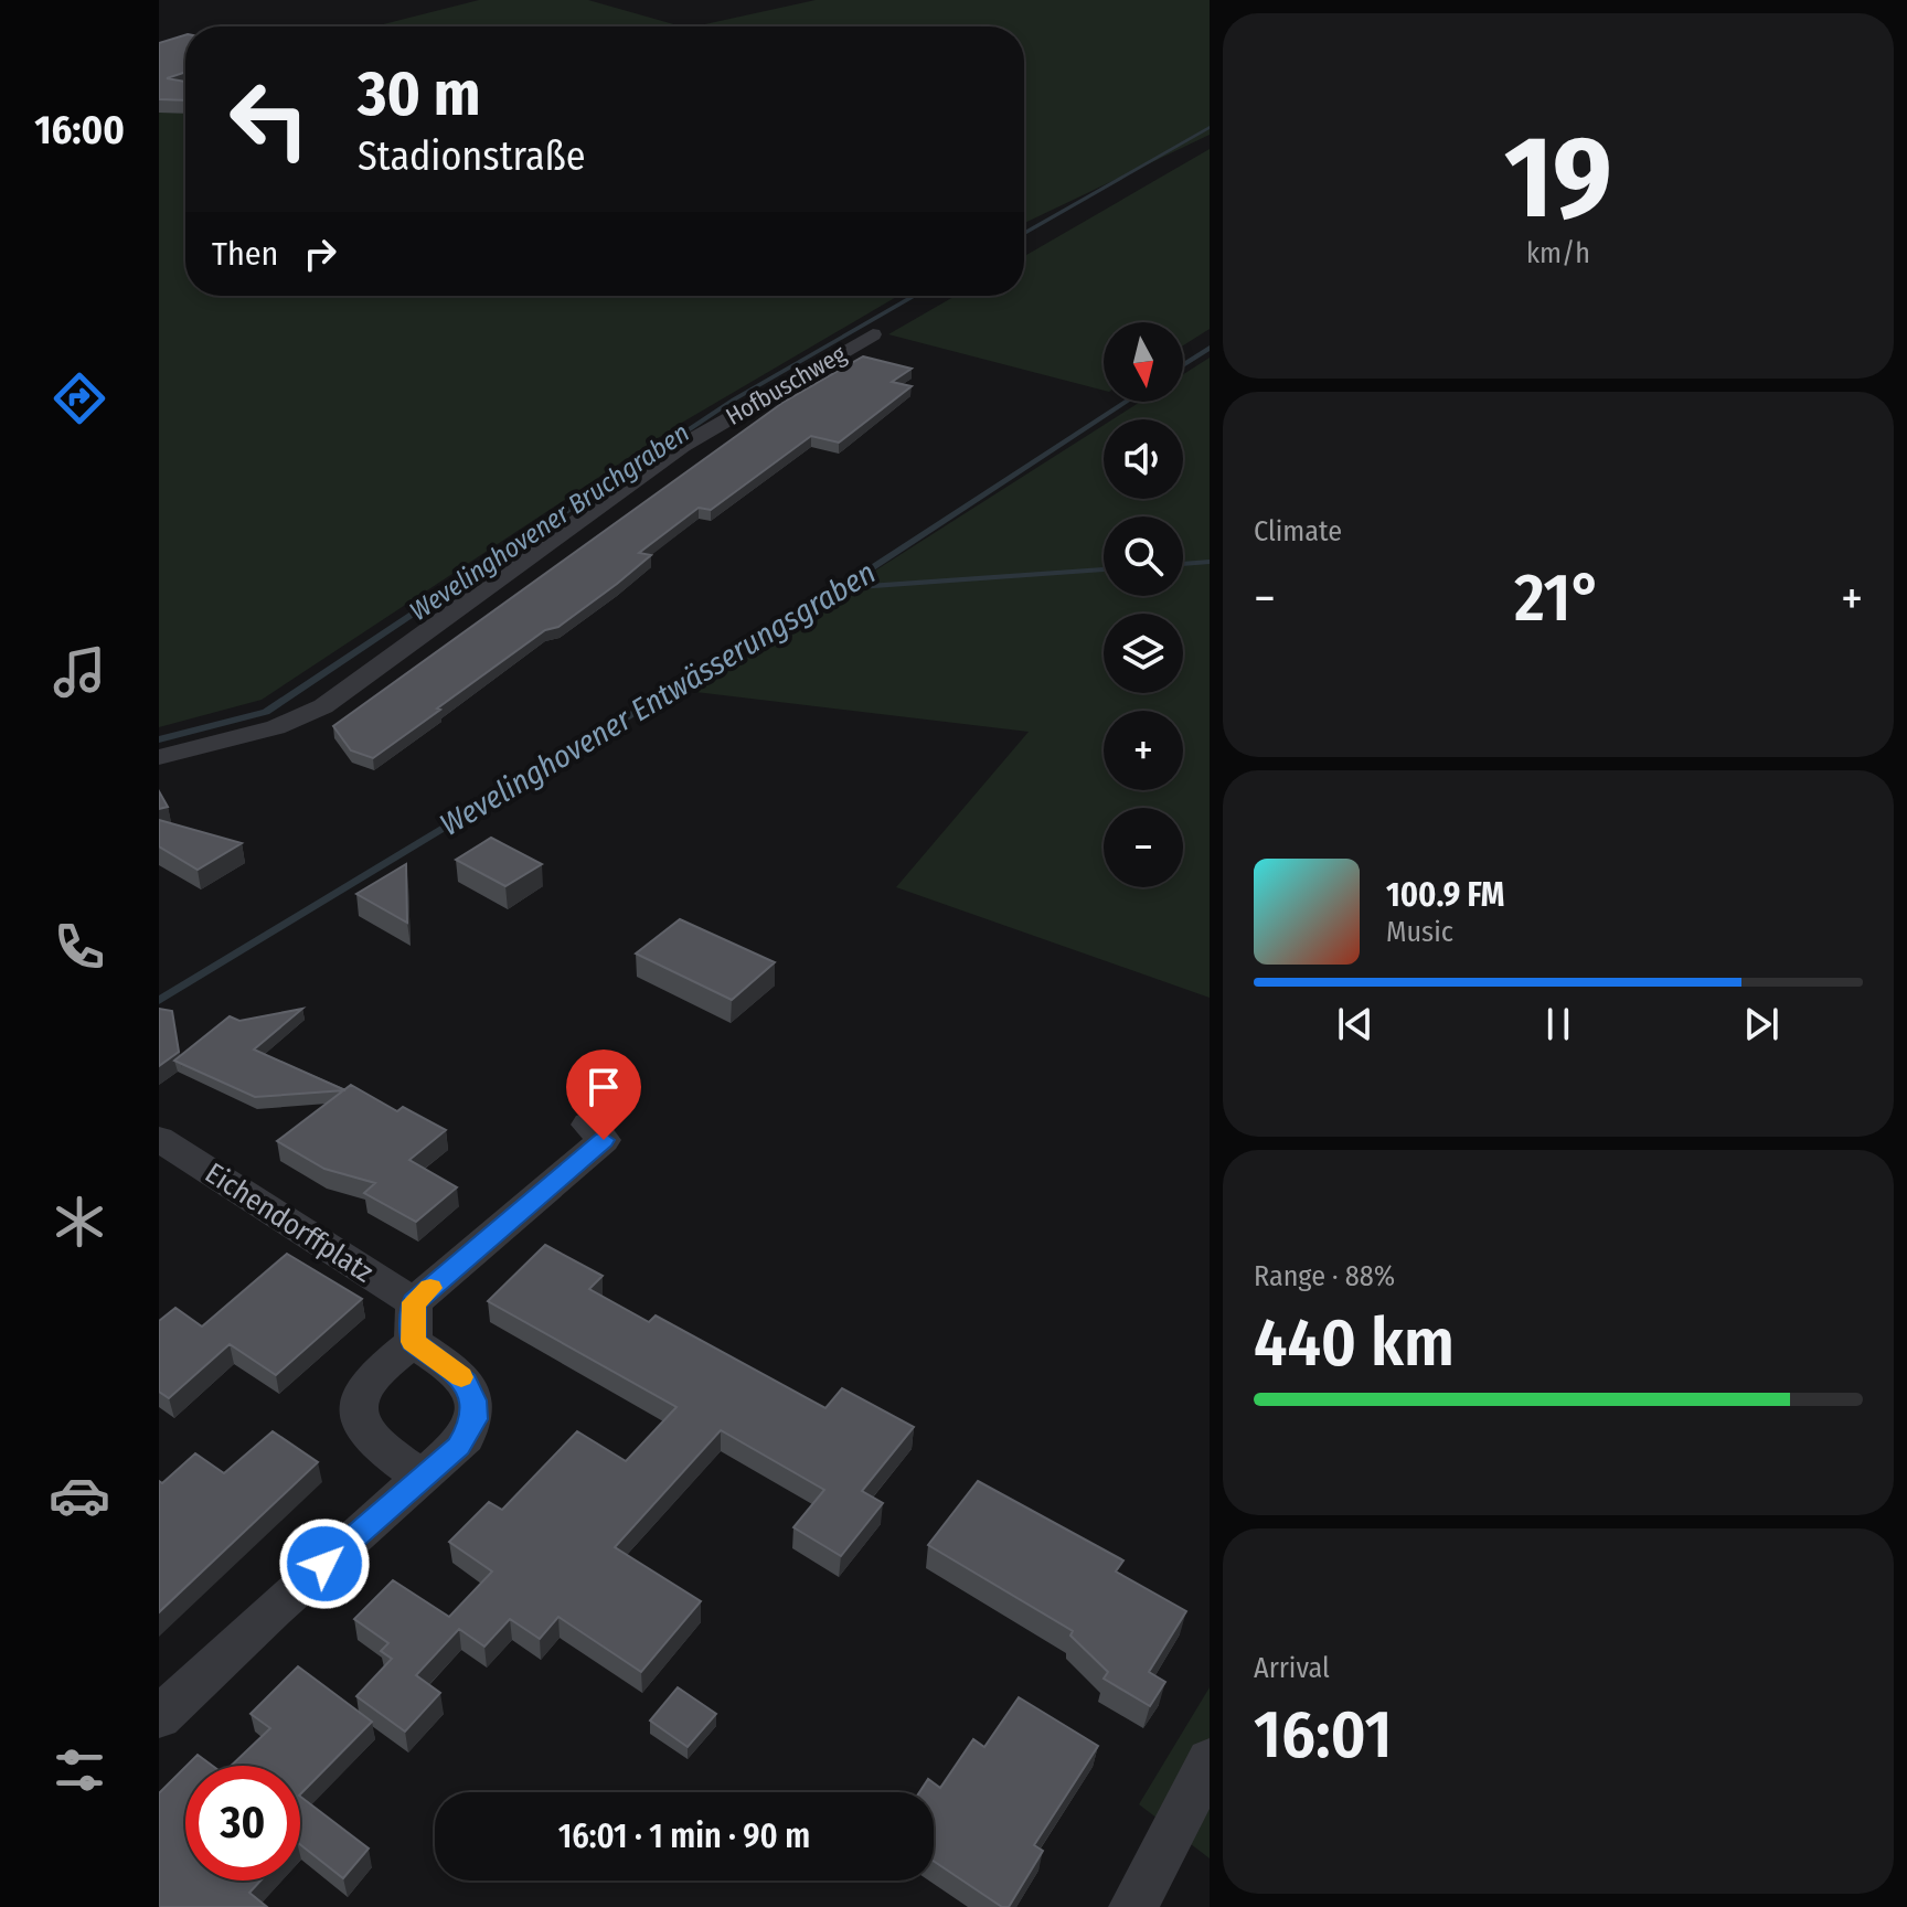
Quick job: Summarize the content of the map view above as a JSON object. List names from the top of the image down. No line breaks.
{"streets":{"street":["Hofbuschweg","Eichendorffplatz"]},"water":["Wevelinghovener Bruchgraben","Wevelinghovener Entwässerungsgraben"],"north":"bottom","page":{"tabs":"16:00","tile":[["19","km/h"],"Climate",["Range · 88%","440 km"],["Arrival","16:01"]],"turn":["30 m","Stadionstraße"],"then":"Then","map_buttons":["+","−"],"heat":["−","21°","+"],"song":["100.9 FM","Music"],"limit":"30","trip":"16:01 · 1 min · 90 m"}}
